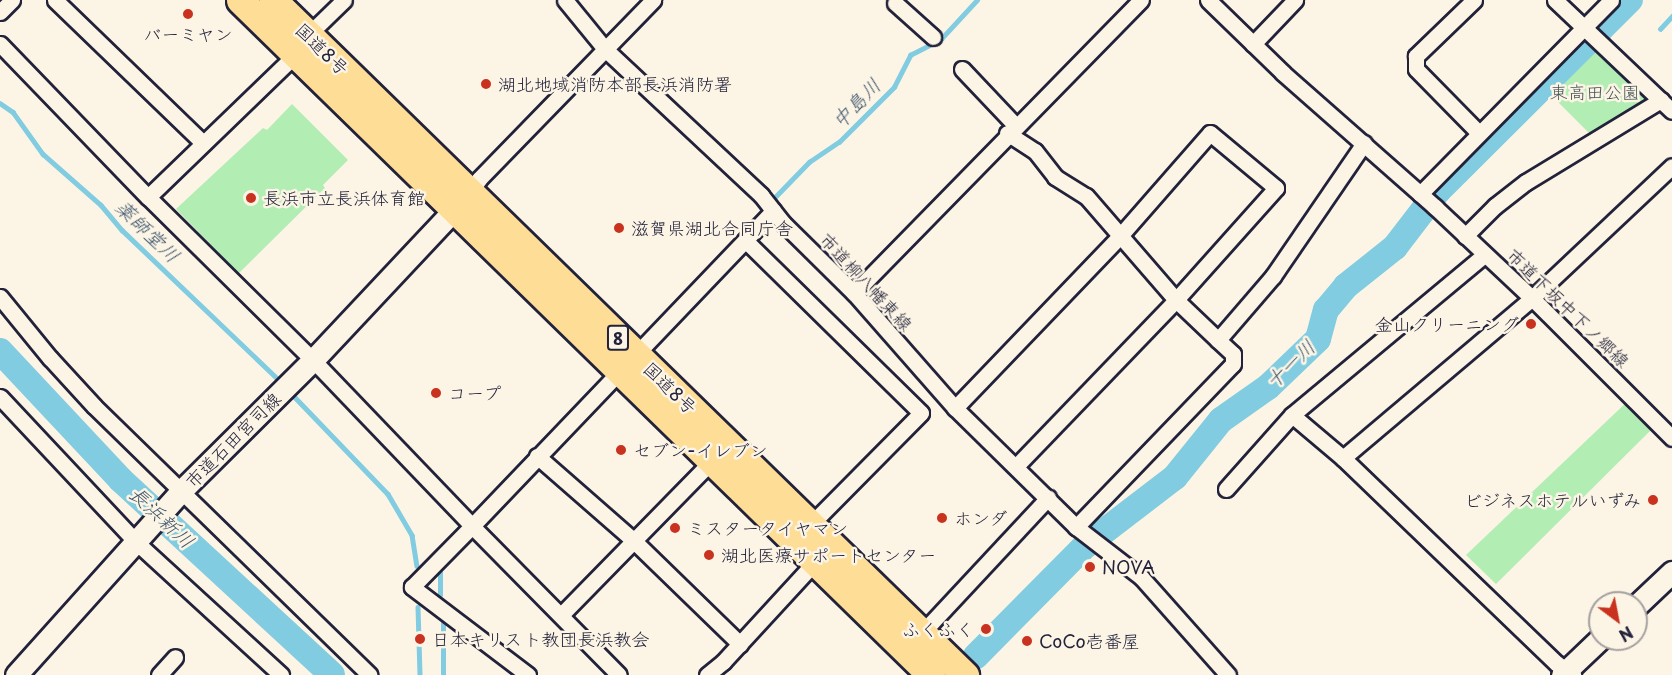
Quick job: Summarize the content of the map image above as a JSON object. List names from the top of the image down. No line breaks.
{"streets":{"highway":["国道8号","8"],"street":["市道柳八幡東線","市道下坂中下ノ郷線","市道石田宮司線"]},"crossings":[["国道8号","市道石田宮司線"]],"water":["中島川","薬師堂川","十一川","長浜新川"],"parks":["東高田公園"],"places":["バーミヤン","湖北地域消防本部長浜消防署","長浜市立長浜体育館","滋賀県湖北合同庁舎","金山クリーニング","コープ","セブン-イレブン","ビジネスホテルいずみ","ホンダ","ミスタータイヤマン","湖北医療サポートセンター","NOVA","ふくふく","日本キリスト教団長浜教会","CoCo壱番屋"],"north":"bottom right"}
